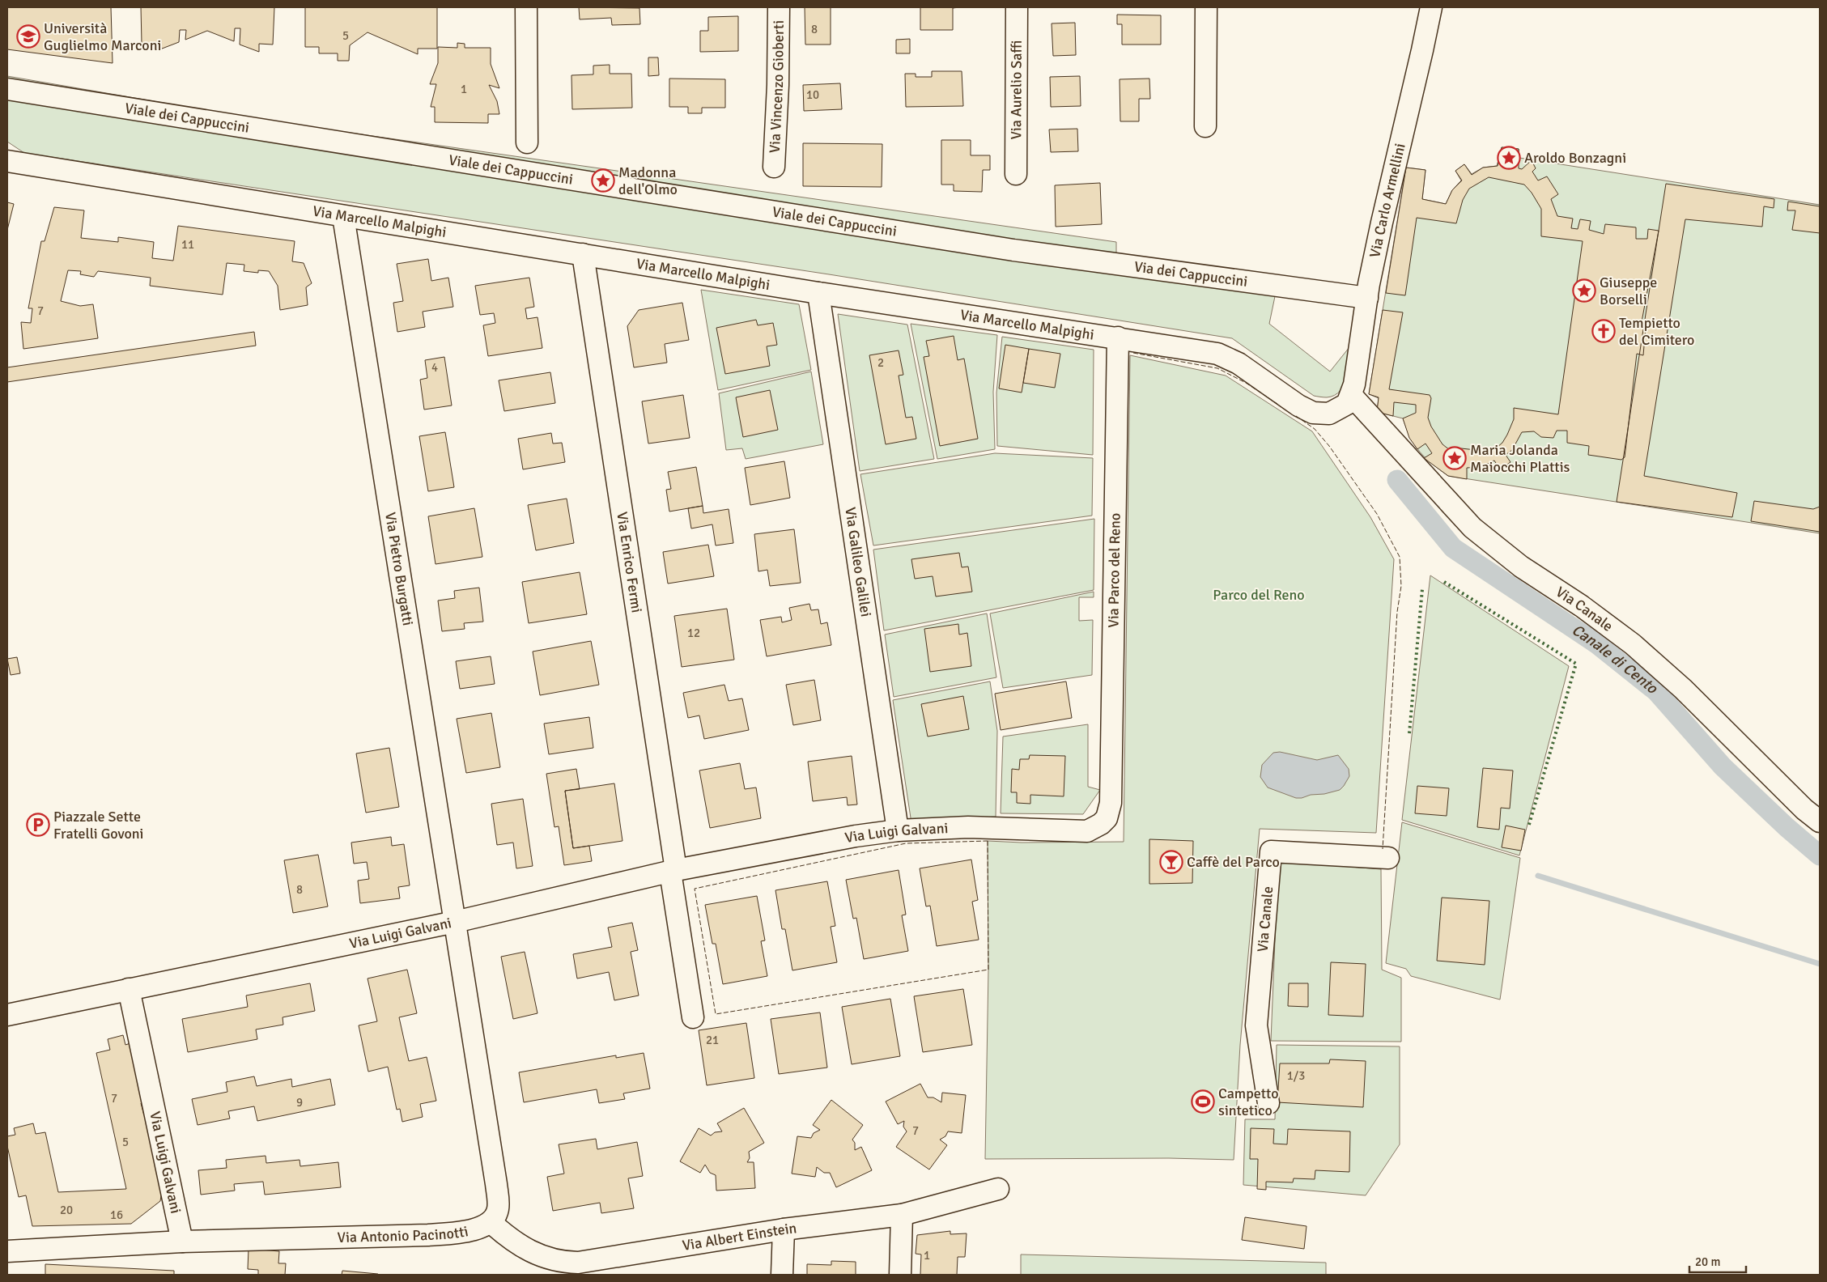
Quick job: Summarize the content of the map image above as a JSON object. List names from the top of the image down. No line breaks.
{"streets":{"street":["Via Vincenzo Gioberti","Via Aurelio Saffi","Viale dei Cappuccini","Via Carlo Armellini","Via Marcello Malpighi","Via dei Cappuccini","Via Galileo Galilei","Via Enrico Fermi","Via Pietro Burgatti","Via Parco del Reno","Via Canale","Via Luigi Galvani","Via Antonio Pacinotti","Via Albert Einstein"]},"crossings":[["Viale dei Cappuccini","Via dei Cappuccini"],["Via Carlo Armellini","Via Marcello Malpighi"],["Via Carlo Armellini","Via dei Cappuccini"],["Via Carlo Armellini","Via Canale"],["Via Marcello Malpighi","Via Galileo Galilei"],["Via Marcello Malpighi","Via Enrico Fermi"],["Via Marcello Malpighi","Via Pietro Burgatti"],["Via Marcello Malpighi","Via Parco del Reno"],["Via Marcello Malpighi","Via Canale"],["Via Galileo Galilei","Via Luigi Galvani"],["Via Enrico Fermi","Via Luigi Galvani"],["Via Pietro Burgatti","Via Luigi Galvani"],["Via Parco del Reno","Via Luigi Galvani"],["Via Luigi Galvani","Via Antonio Pacinotti"],["Via Antonio Pacinotti","Via Albert Einstein"]],"water":["Canale di Cento"],"parks":["Parco del Reno"],"places":{"school or university":["Università Guglielmo Marconi"],"place":["Aroldo Bonzagni","Madonna dell'Olmo","Giuseppe Borselli","Maria Jolanda Maiocchi Plattis"],"church":["Tempietto del Cimitero"],"parking":["Piazzale Sette Fratelli Govoni"],"bar":["Caffè del Parco"],"sports":["Campetto sintetico"]},"house_numbers":["8","5","1","10","11","7","2","4","12","8","21","1/3","7","9","7","5","20","16","1"],"scale_bar":"20 m"}
